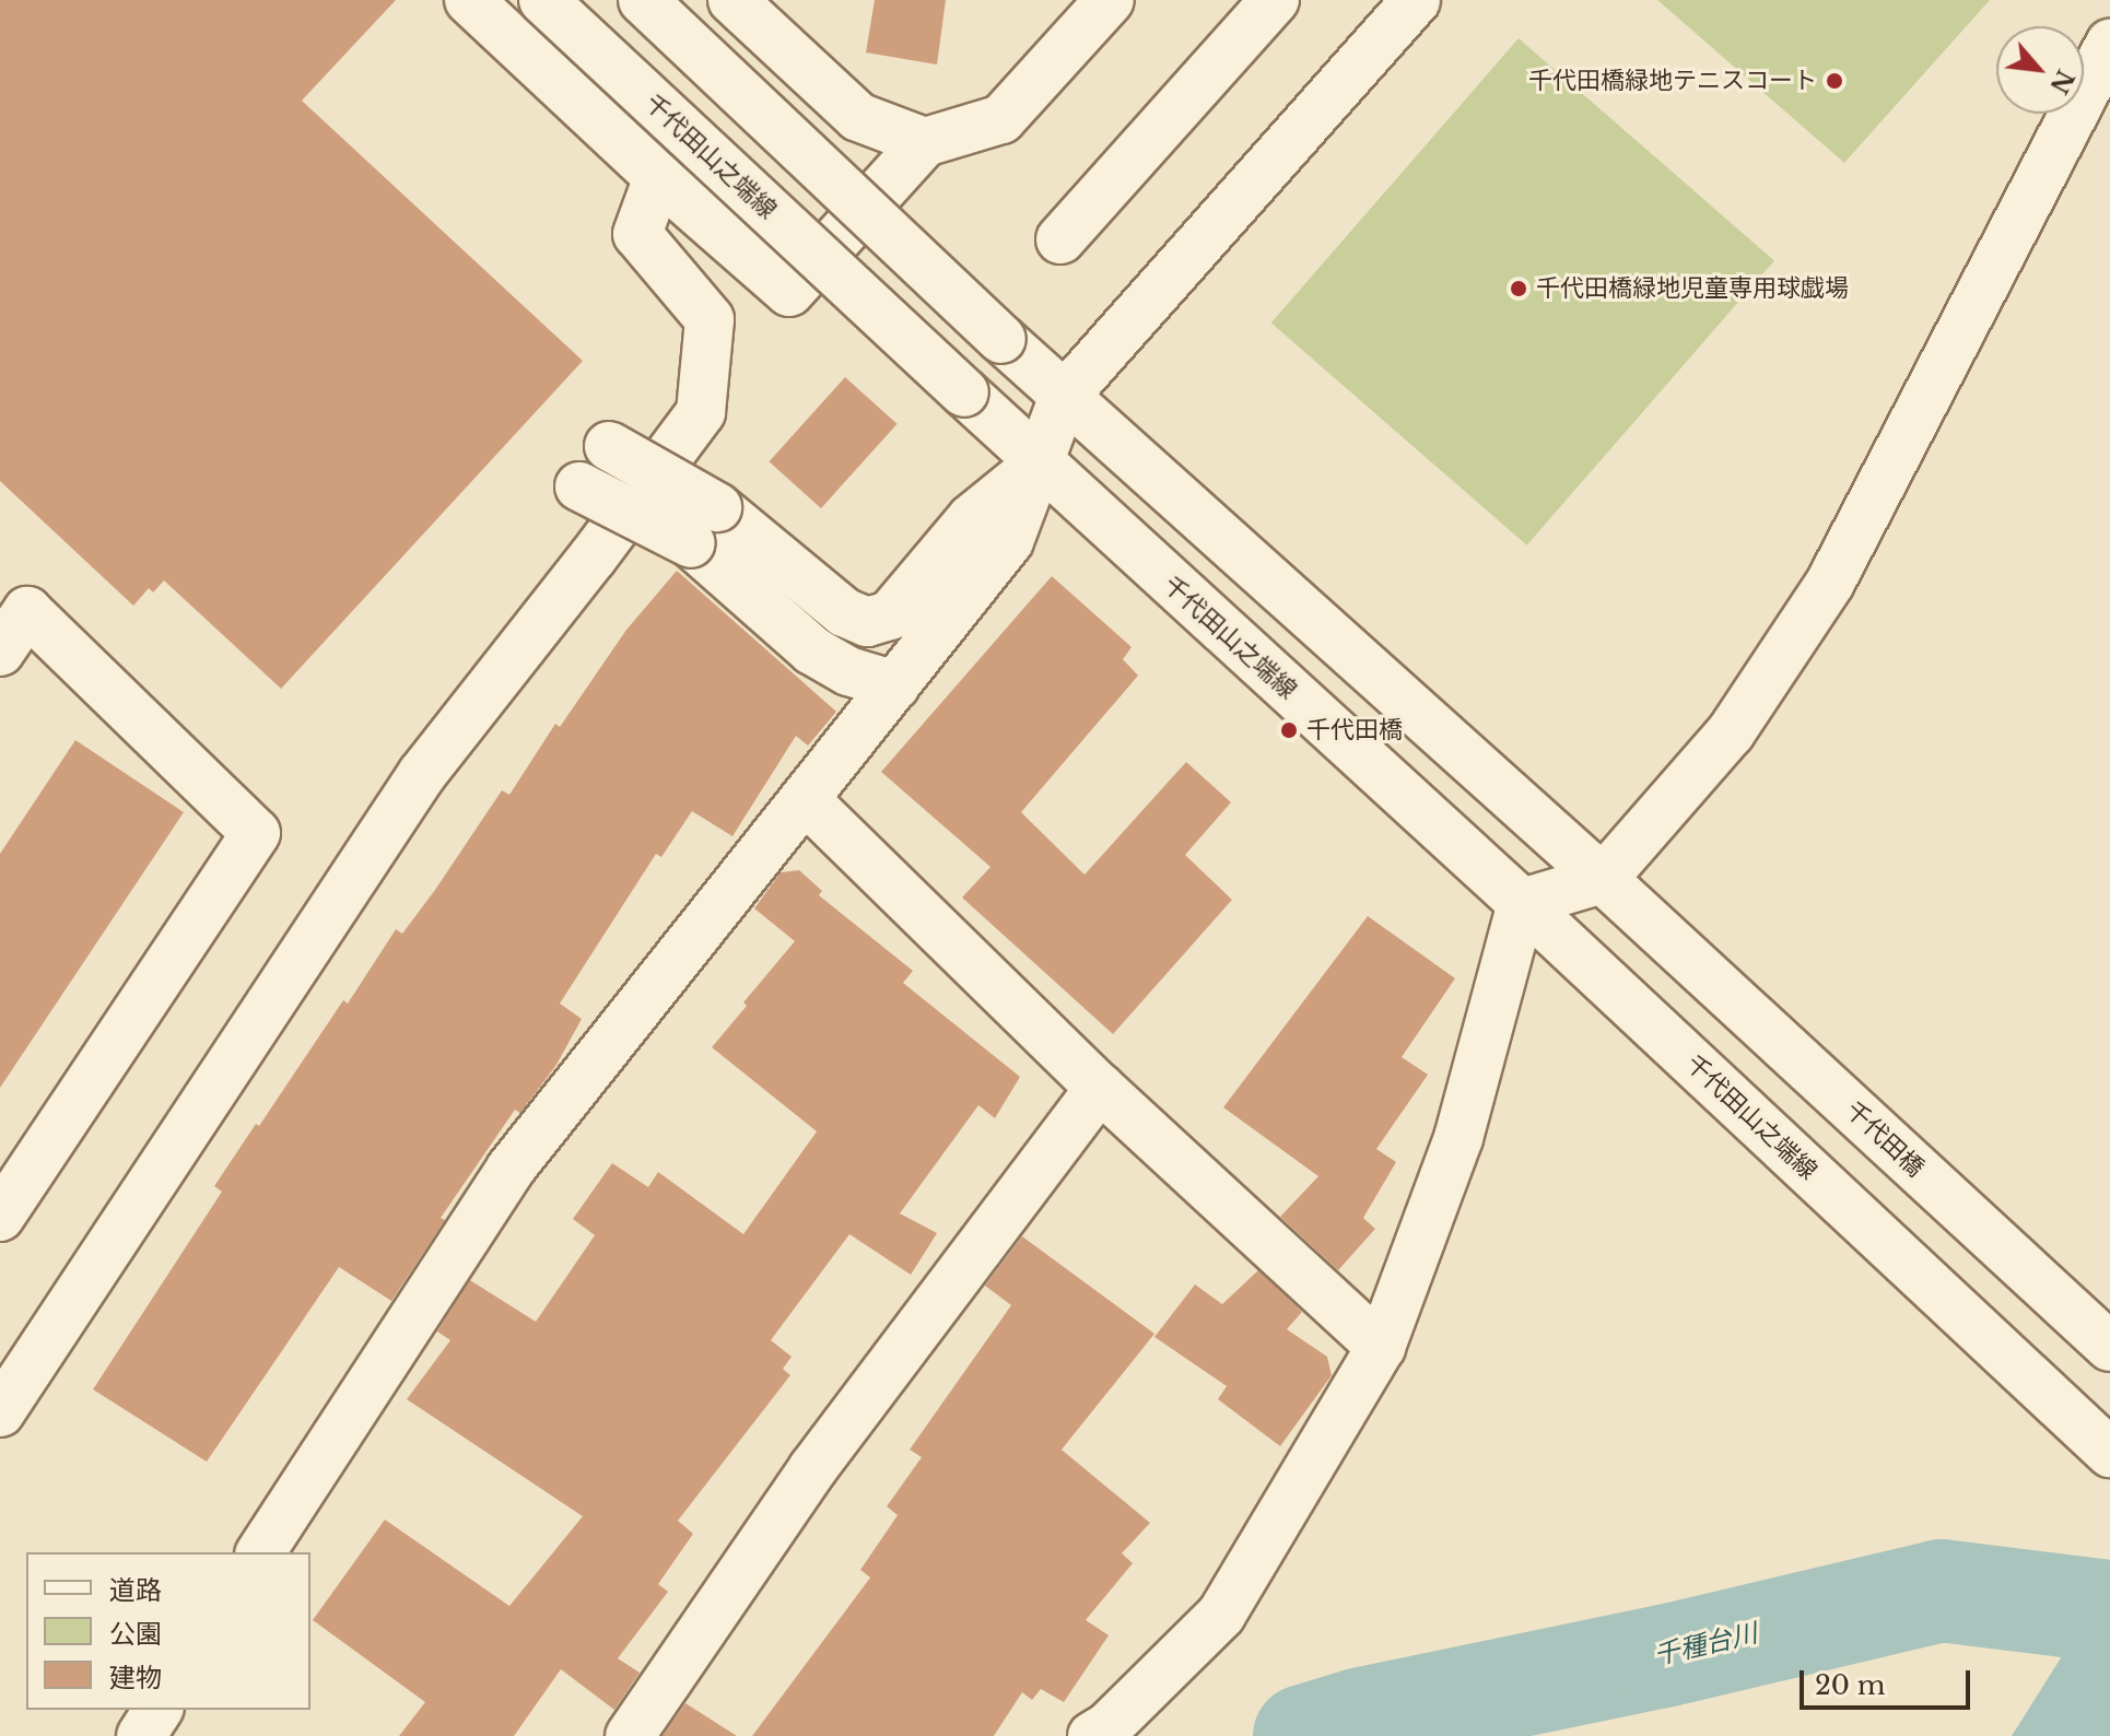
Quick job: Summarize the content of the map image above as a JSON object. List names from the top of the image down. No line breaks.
{"streets":{"street":["千代田山之端線","千代田橋"]},"water":["千種台川"],"places":["千代田橋緑地テニスコート","千代田橋緑地児童専用球戯場","千代田橋"],"legend":["道路","公園","建物"],"scale_bar":"20 m","north":"bottom right"}
